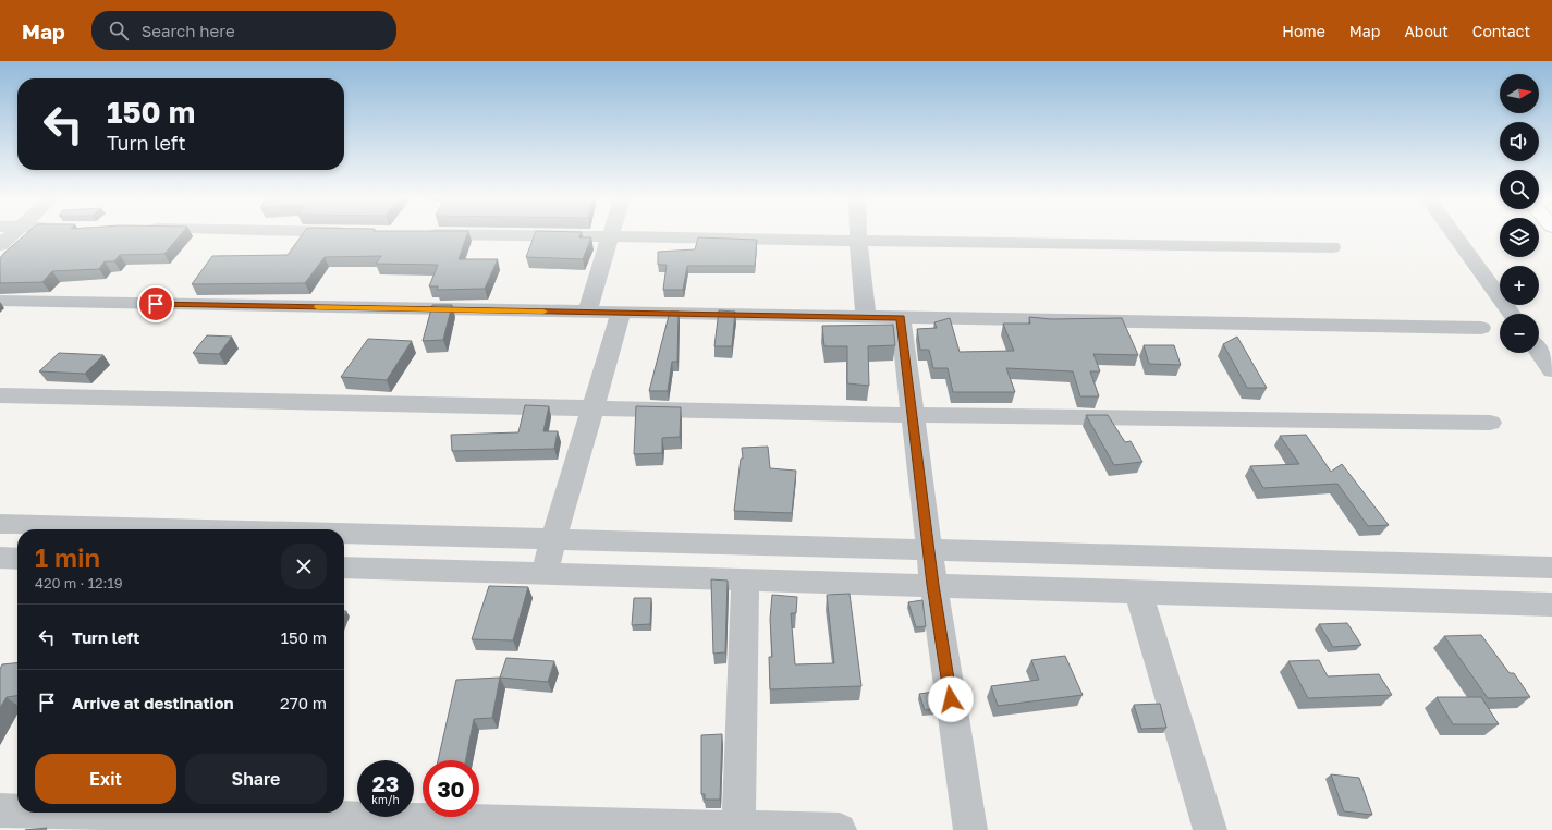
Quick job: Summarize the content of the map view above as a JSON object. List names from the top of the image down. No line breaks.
{"north":"right","page":{"header":"Map","search":"Search here","nav":["Home","Map","About","Contact"],"map_buttons":["+","−"],"turn":["150 m","Turn left"],"heading":["1 min","420 m · 12:19"],"list":[{"name":"Turn left","value":"150 m"},{"name":"Arrive at destination","value":"270 m"}],"buttons":["Exit","Share"],"speed":"23 km/h","limit":"30"}}
